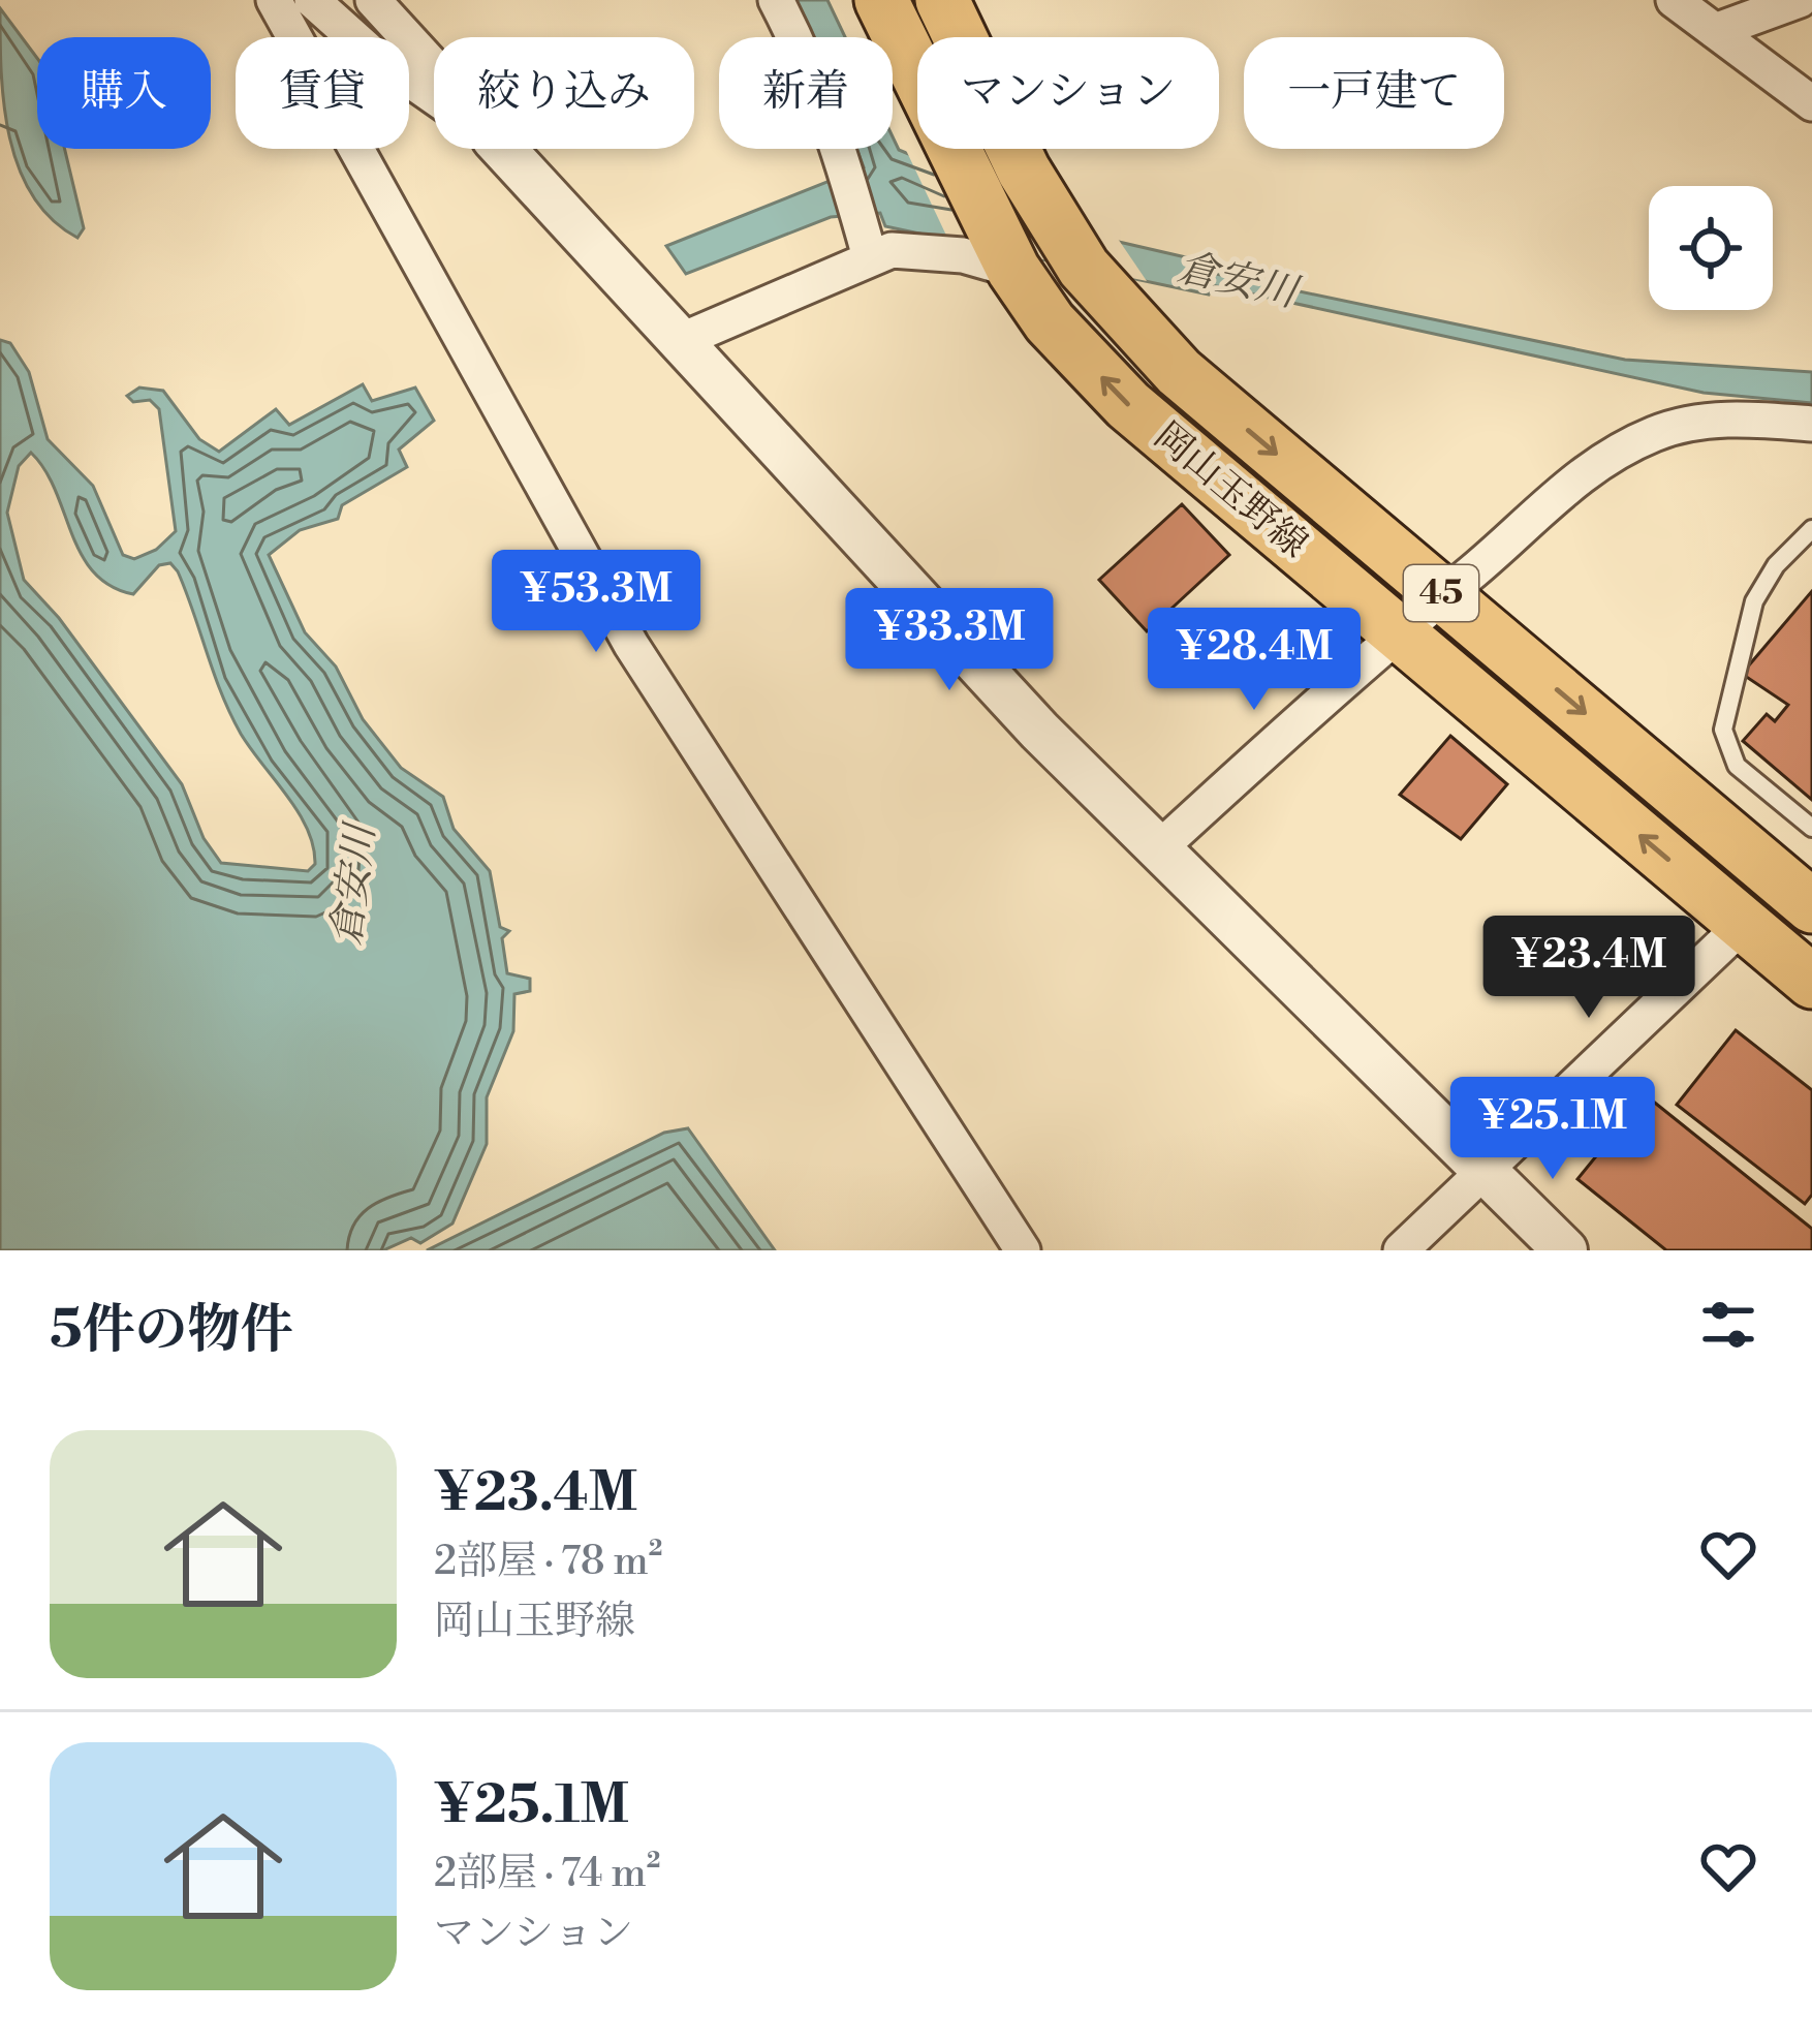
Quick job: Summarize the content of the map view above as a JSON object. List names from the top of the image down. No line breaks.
{"streets":{"main road":["岡山玉野線","45"]},"water":["倉安川"],"page":{"chip":["購入","賃貸","絞り込み","新着","マンション","一戸建て"],"price":["¥53.3M","¥33.3M","¥28.4M","¥23.4M","¥25.1M"],"heading":"5件の物件","list":[{"name":"¥23.4M","note":"2部屋 · 78 m² · 岡山玉野線"},{"name":"¥25.1M","note":"2部屋 · 74 m² · マンション"}]}}
